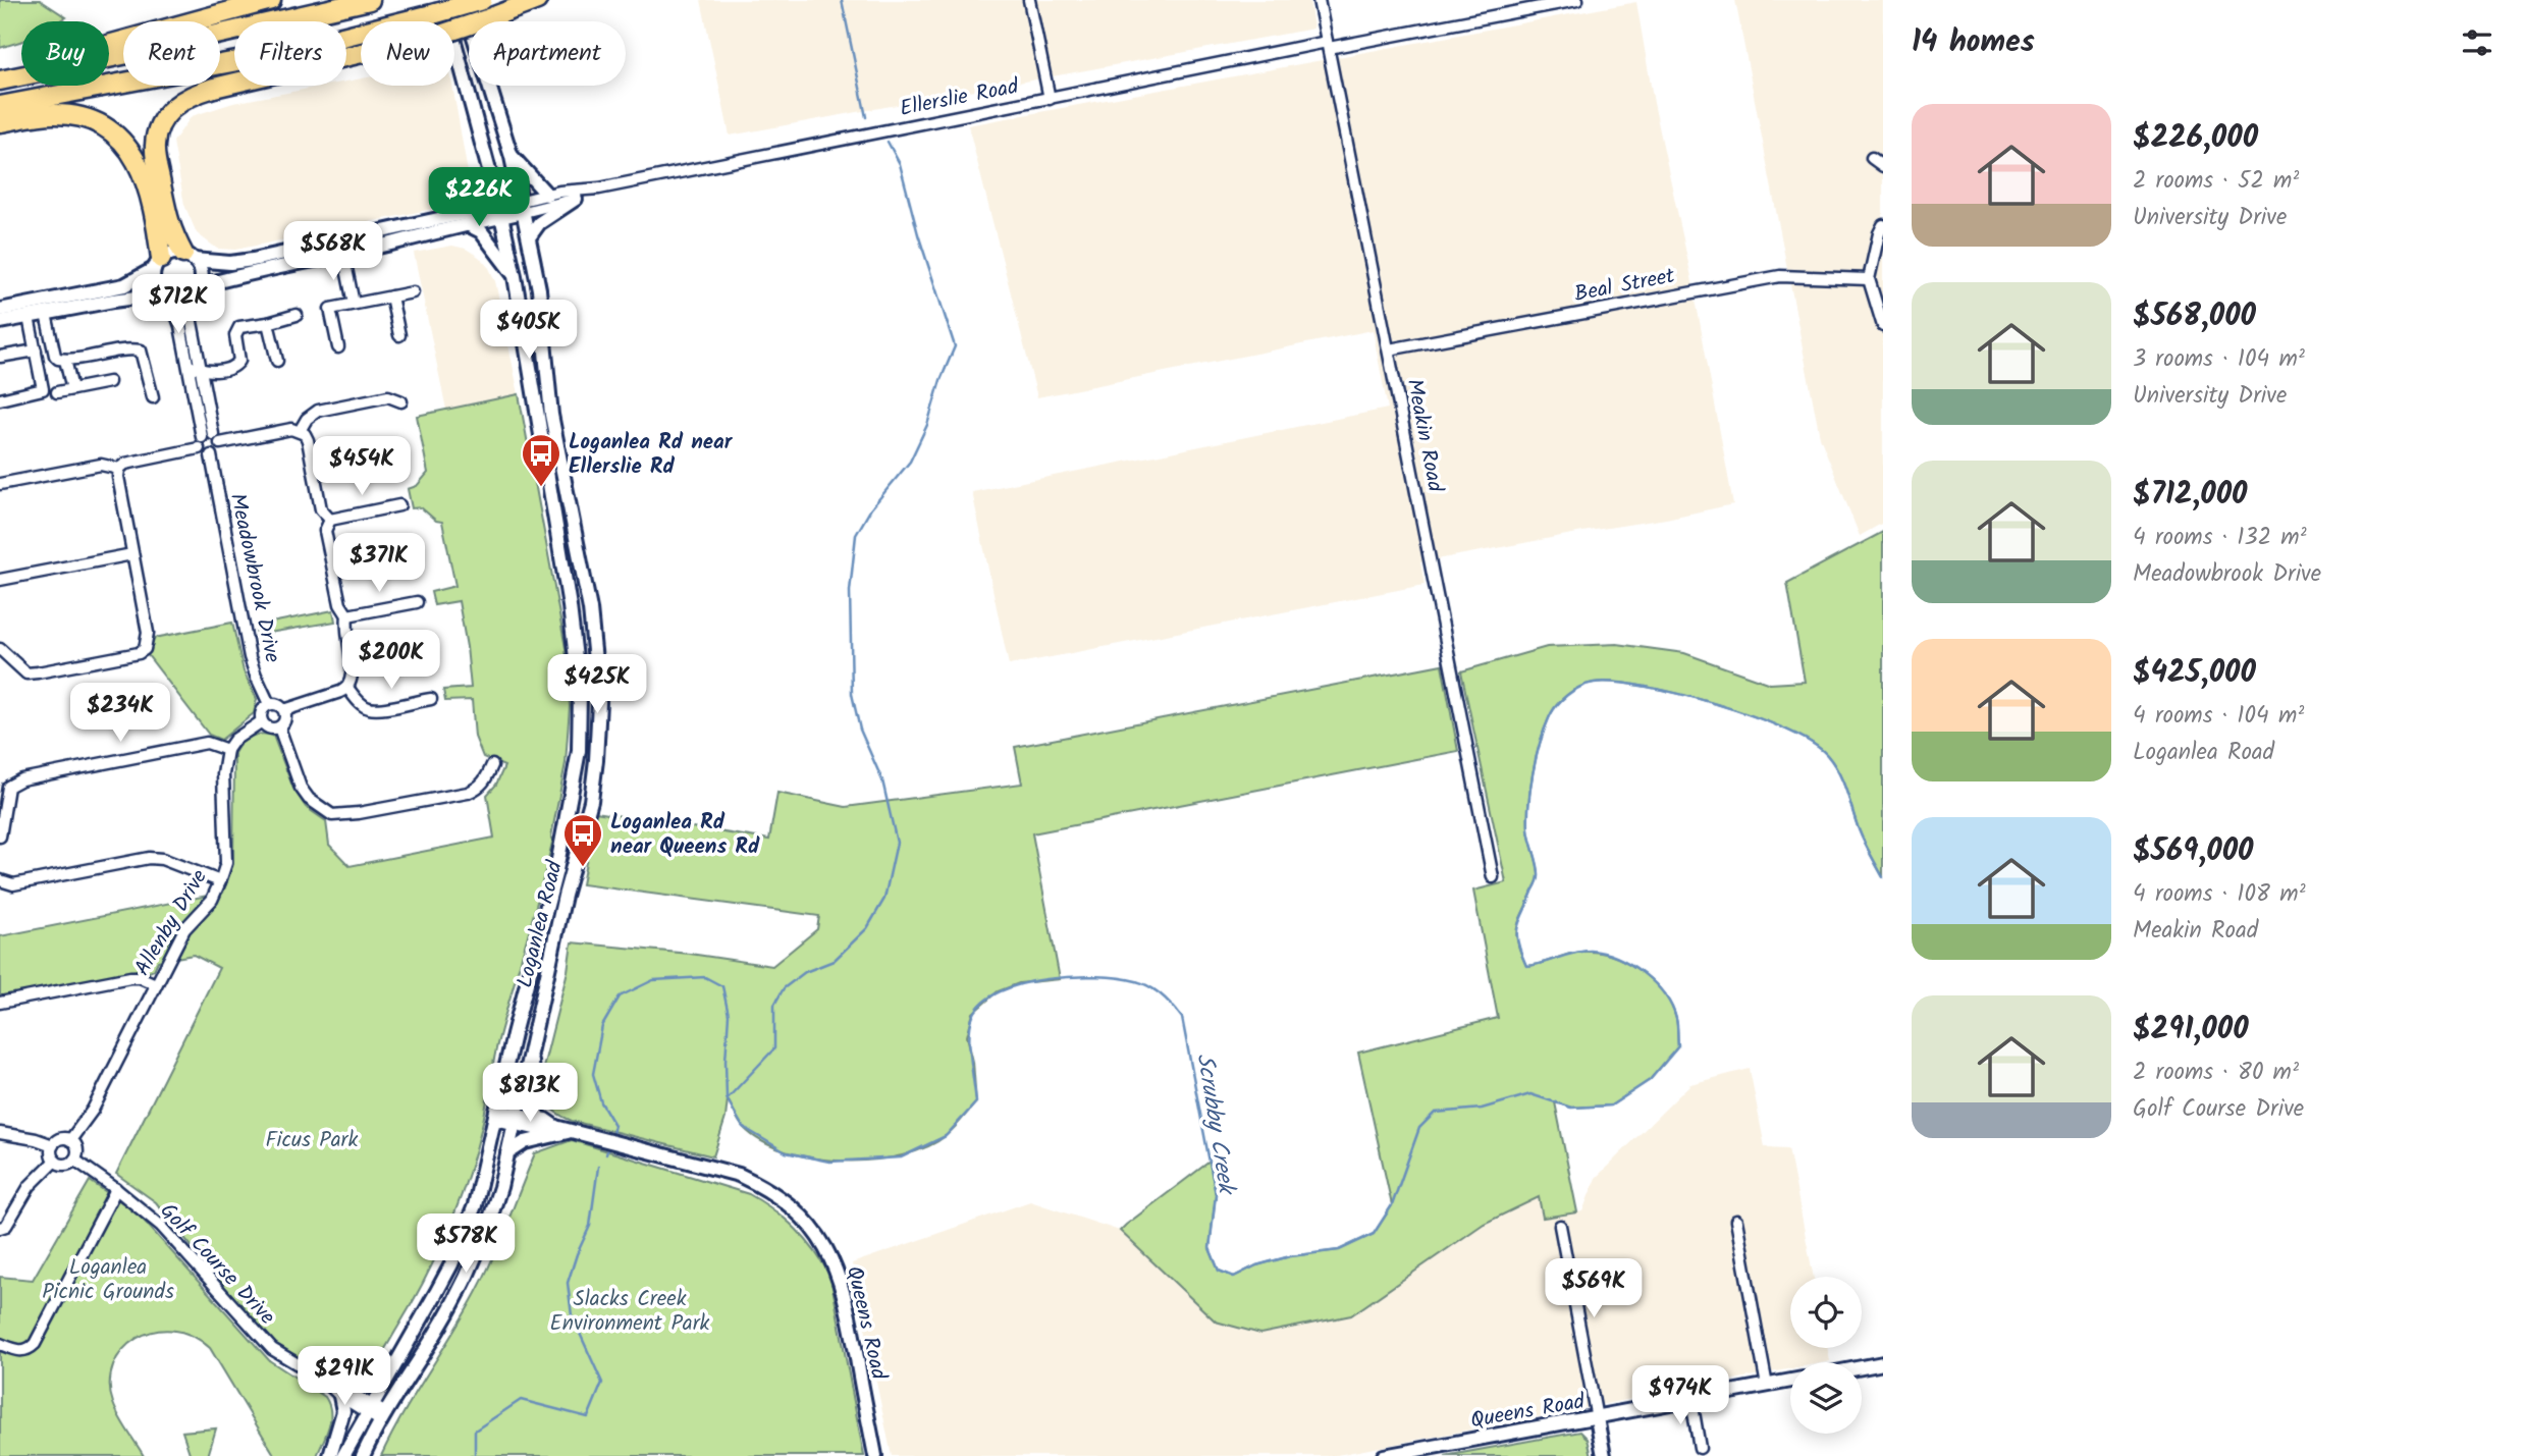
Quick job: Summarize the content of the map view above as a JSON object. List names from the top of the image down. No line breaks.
{"streets":{"main road":["Loganlea Road","Queens Road"],"street":["Ellerslie Road","Beal Street","Meakin Road","Meadowbrook Drive","Allenby Drive","Golf Course Drive"]},"crossings":[["Ellerslie Road","Meakin Road"],["Ellerslie Road","Loganlea Road"],["Beal Street","Meakin Road"],["Allenby Drive","Golf Course Drive"],["Loganlea Road","Golf Course Drive"],["Loganlea Road","Queens Road"]],"water":["Scrubby Creek"],"parks":["Ficus Park","Loganlea Picnic Grounds","Slacks Creek Environment Park"],"places":{"bus stop":["Loganlea Rd near Ellerslie Rd","Loganlea Rd near Queens Rd"]},"page":{"heading":"14 homes","chip":["Buy","Rent","Filters","New","Apartment"],"list":[{"name":"$226,000","note":"2 rooms · 52 m² · University Drive"},{"name":"$568,000","note":"3 rooms · 104 m² · University Drive"},{"name":"$712,000","note":"4 rooms · 132 m² · Meadowbrook Drive"},{"name":"$425,000","note":"4 rooms · 104 m² · Loganlea Road"},{"name":"$569,000","note":"4 rooms · 108 m² · Meakin Road"},{"name":"$291,000","note":"2 rooms · 80 m² · Golf Course Drive"}],"price":["$226K","$568K","$712K","$405K","$454K","$371K","$200K","$425K","$234K","$813K","$578K","$569K","$291K","$974K"]}}
